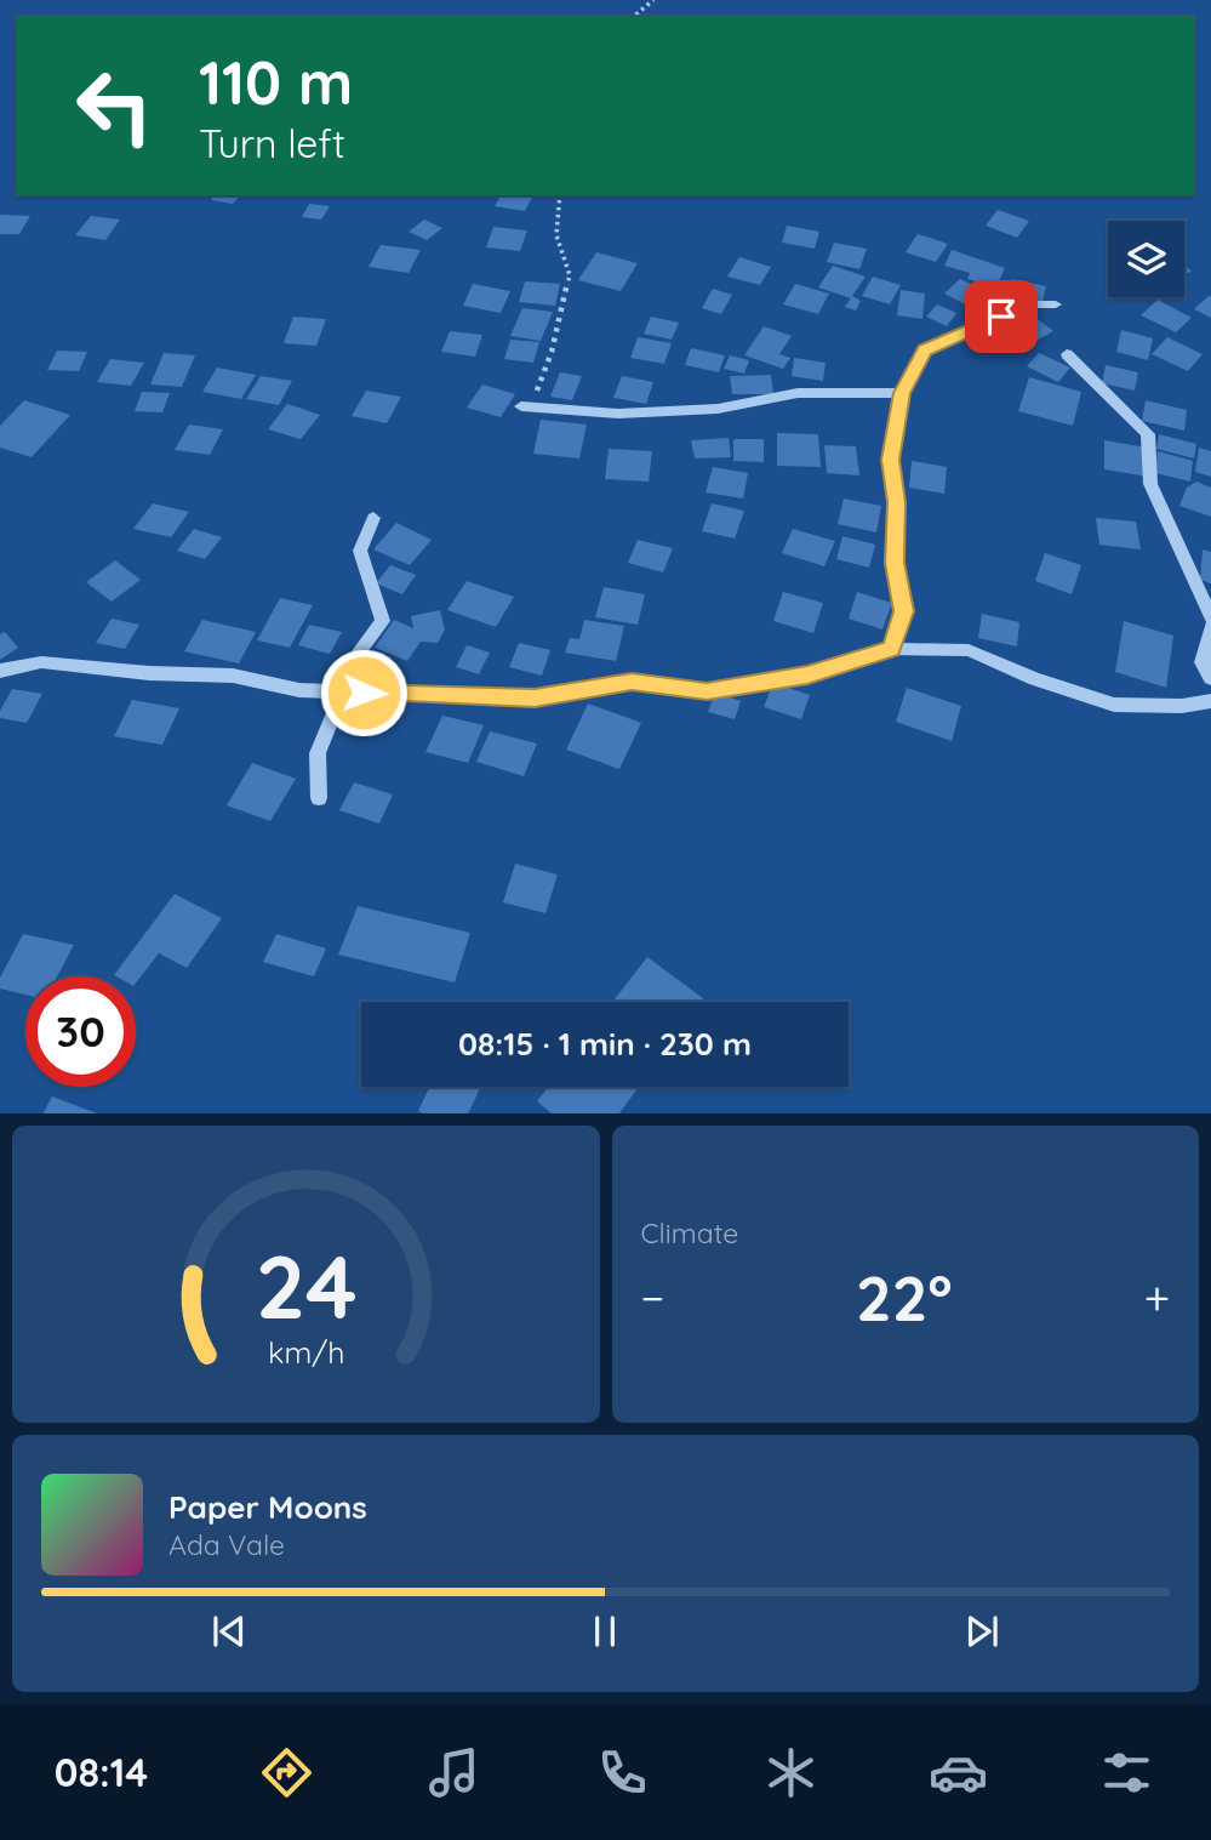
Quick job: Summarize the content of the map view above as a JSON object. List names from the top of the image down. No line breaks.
{"page":{"turn":["110 m","Turn left"],"limit":"30","trip":"08:15 · 1 min · 230 m","tile":"Climate","heat":["−","22°","+"],"song":["Paper Moons","Ada Vale"],"tabs":"08:14","gauge":["24","km/h"]}}
